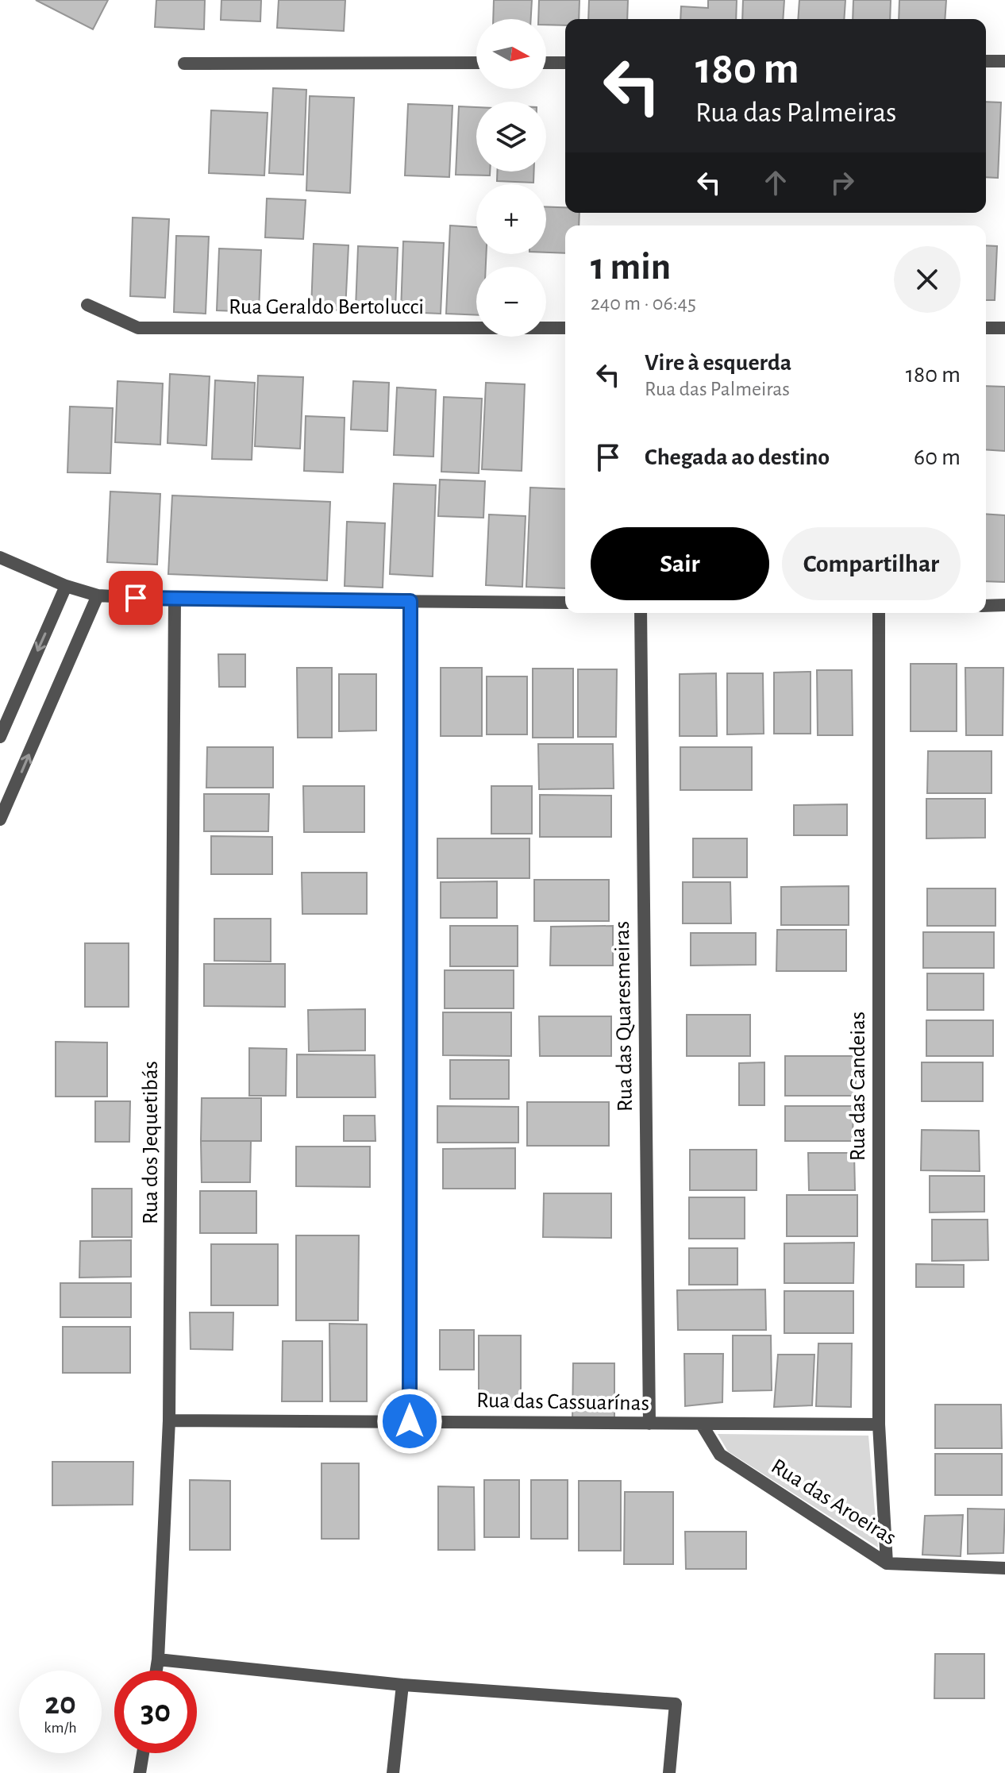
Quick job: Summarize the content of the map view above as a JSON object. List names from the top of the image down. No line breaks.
{"streets":{"street":["Rua Geraldo Bertolucci","Rua das Quaresmeiras","Rua das Candeias","Rua dos Jequetibás","Rua das Cassuarínas","Rua das Aroeiras"]},"crossings":[["Rua das Quaresmeiras","Rua das Cassuarínas"],["Rua das Candeias","Rua das Cassuarínas"],["Rua das Candeias","Rua das Aroeiras"],["Rua dos Jequetibás","Rua das Cassuarínas"],["Rua das Cassuarínas","Rua das Aroeiras"]],"north":"right","page":{"map_buttons":["+","−"],"turn":["180 m","Rua das Palmeiras"],"heading":["1 min","240 m · 06:45"],"list":[{"name":"Vire à esquerda","note":"Rua das Palmeiras","value":"180 m"},{"name":"Chegada ao destino","value":"60 m"}],"buttons":["Sair","Compartilhar"],"speed":"20 km/h","limit":"30"}}
